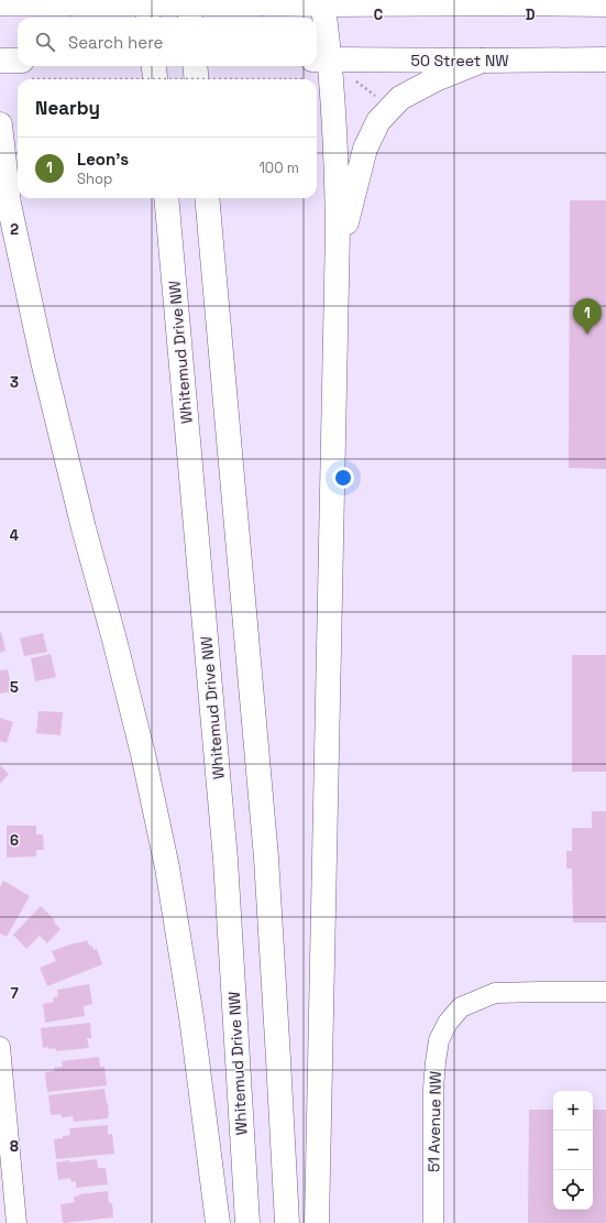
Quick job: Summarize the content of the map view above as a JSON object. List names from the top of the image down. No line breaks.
{"streets":{"main road":["50 Street NW","Whitemud Drive NW"],"street":["51 Avenue NW"]},"page":{"search":"Search here","heading":"Nearby","list":[{"mark":"1","name":"Leon's","note":"Shop","value":"100 m"}],"pins":"1","map_buttons":["+","−"]},"grid":{"columns":["C","D"],"rows":["2","3","4","5","6","7","8"]}}
